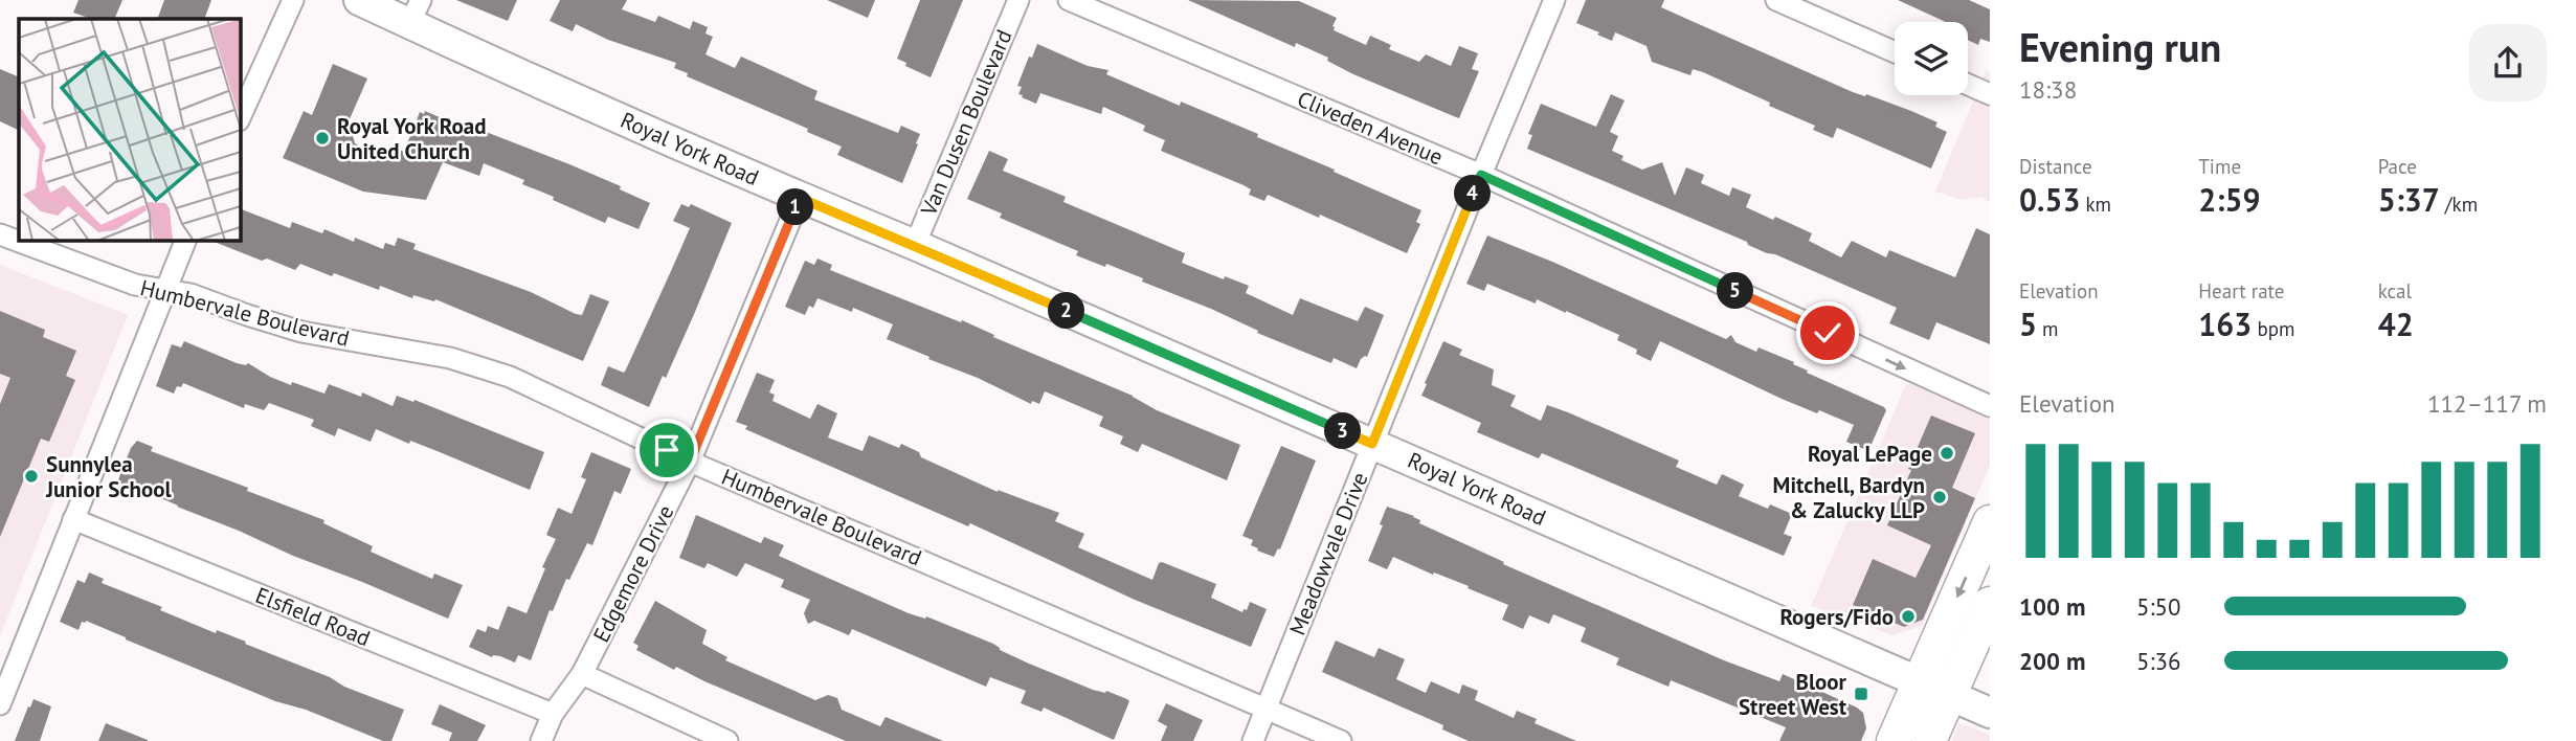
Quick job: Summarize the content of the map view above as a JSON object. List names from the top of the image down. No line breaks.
{"streets":{"main road":["Royal York Road"],"street":["Van Dusen Boulevard","Cliveden Avenue","Humbervale Boulevard","Meadowvale Drive","Edgemore Drive","Elsfield Road"]},"crossings":[["Van Dusen Boulevard","Royal York Road"],["Cliveden Avenue","Meadowvale Drive"],["Royal York Road","Meadowvale Drive"],["Royal York Road","Edgemore Drive"],["Humbervale Boulevard","Meadowvale Drive"],["Humbervale Boulevard","Edgemore Drive"],["Edgemore Drive","Elsfield Road"]],"one_way":["Cliveden Avenue"],"places":{"other":["Royal York Road United Church","Royal LePage","Sunnylea Junior School","Mitchell, Bardyn & Zalucky LLP","Rogers/Fido"],"transit":["Bloor Street West"]},"page":{"heading":["Evening run","18:38"],"stats":[["Distance","0.53 km"],["Time","2:59"],["Pace","5:37 /km"],["Elevation","5 m"],["Heart rate","163 bpm"],["kcal","42"]],"pins":["4","1","5","2","3"],"chart":["Elevation","112–117 m"],"list":[{"name":"100 m","note":"5:50"},{"name":"200 m","note":"5:36"}]}}
